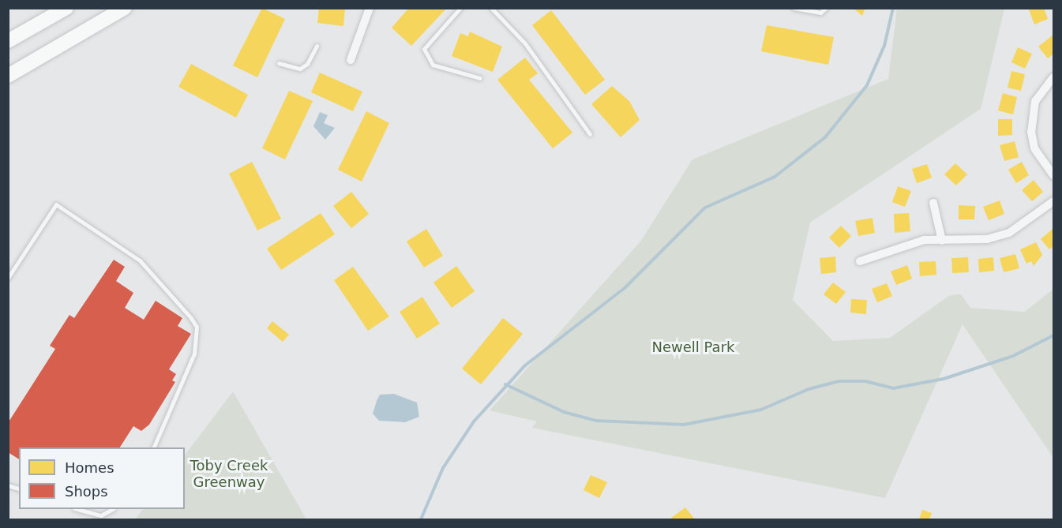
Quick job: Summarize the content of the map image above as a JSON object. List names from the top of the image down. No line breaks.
{"parks":["Newell Park","Toby Creek Greenway"],"legend":["Homes","Shops"]}
